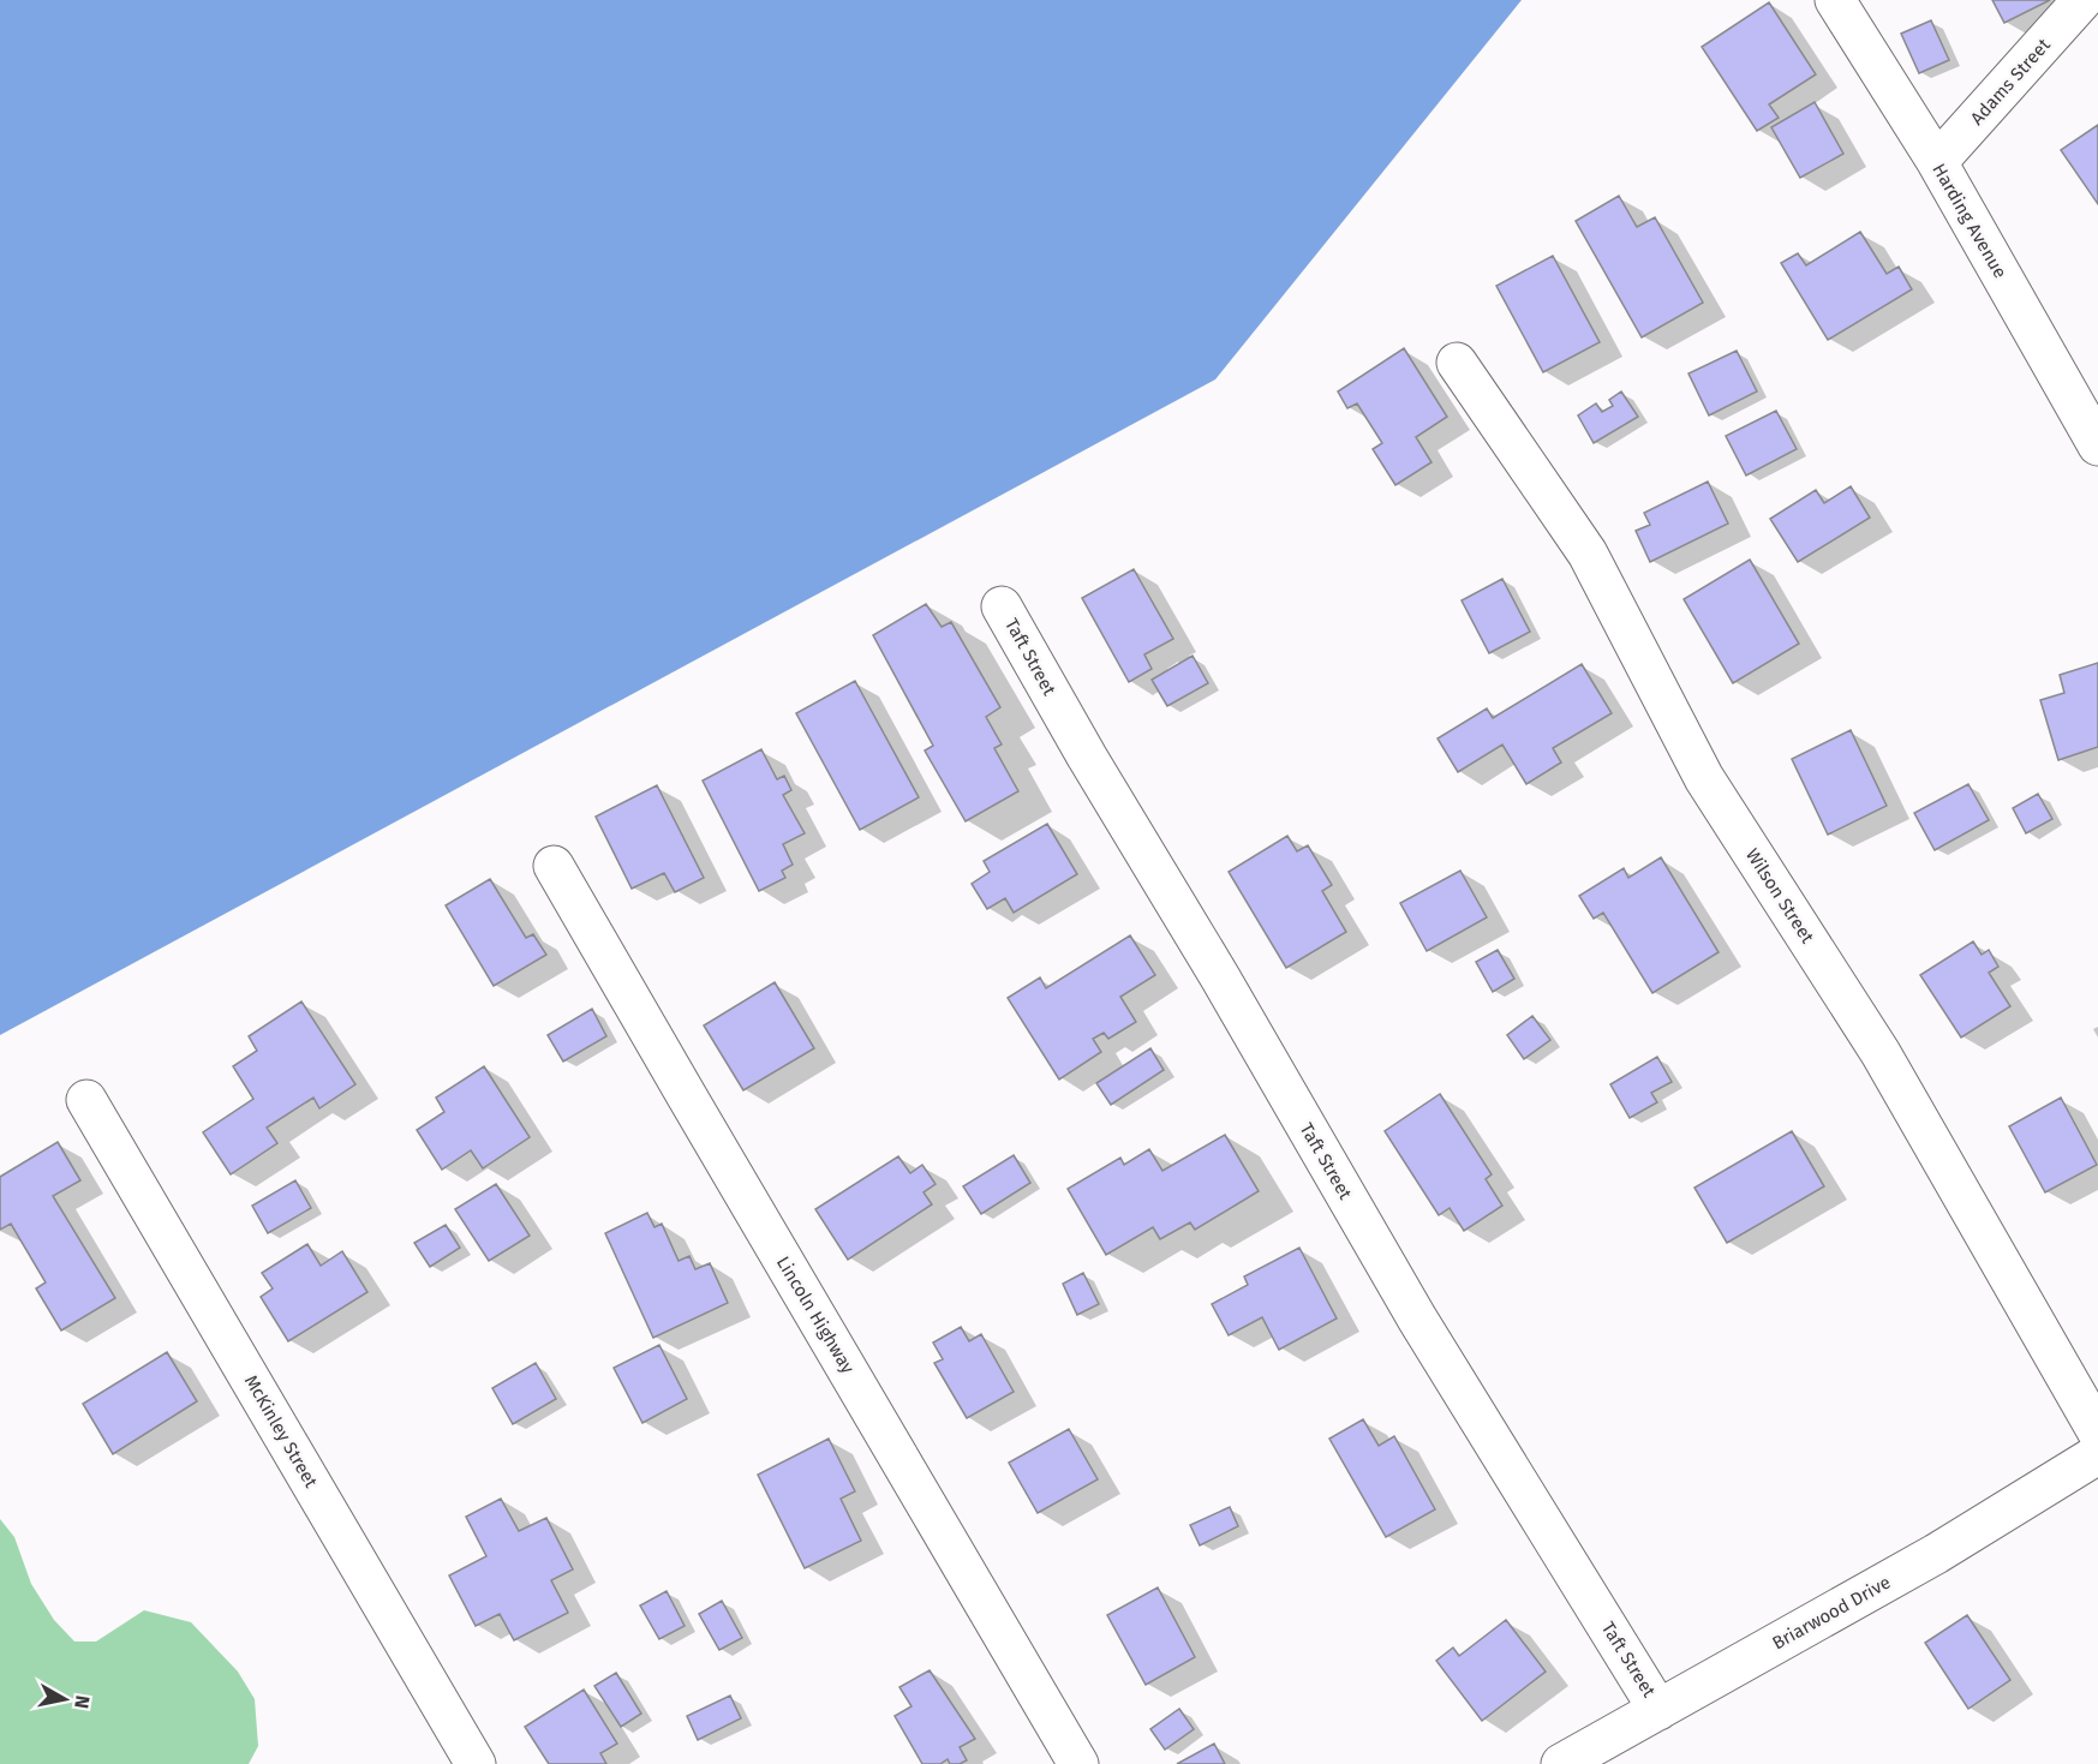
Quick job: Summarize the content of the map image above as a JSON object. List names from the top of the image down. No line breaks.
{"streets":{"street":["Adams Street","Harding Avenue","Taft Street","Wilson Street","Lincoln Highway","McKinley Street","Briarwood Drive"]},"crossings":[["Adams Street","Harding Avenue"],["Taft Street","Briarwood Drive"]],"north":"right"}
